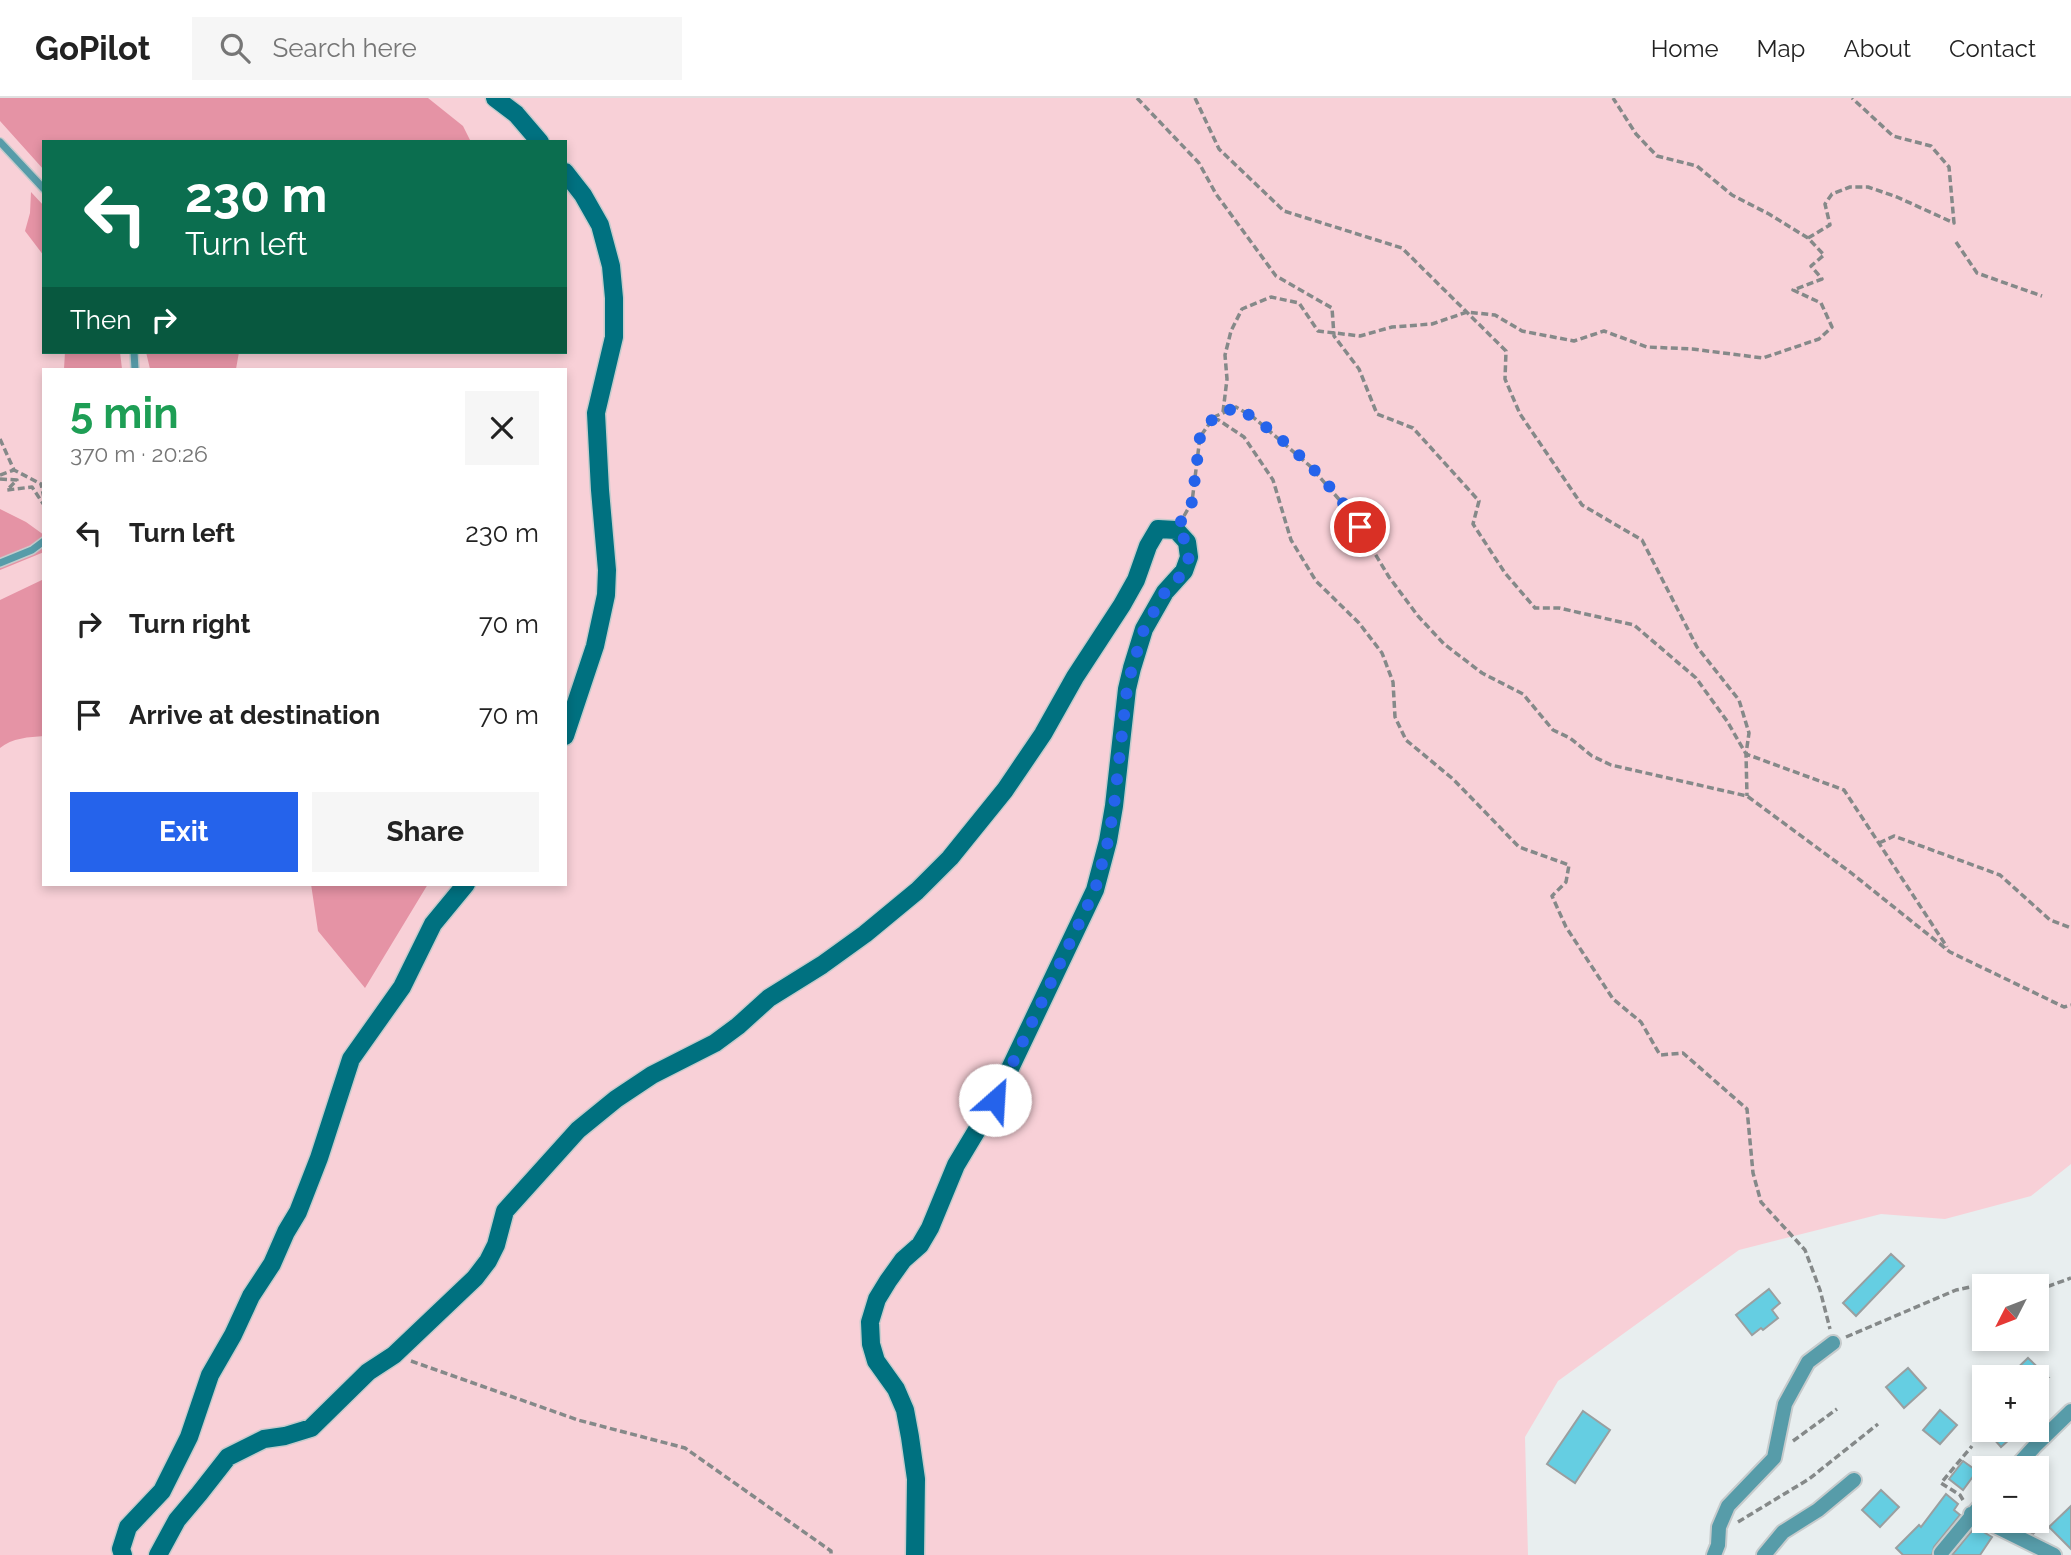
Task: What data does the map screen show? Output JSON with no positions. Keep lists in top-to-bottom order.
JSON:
{
  "north": "bottom left",
  "page": {
    "header": "GoPilot",
    "search": "Search here",
    "nav": [
      "Home",
      "Map",
      "About",
      "Contact"
    ],
    "turn": ["230 m", "Turn left"],
    "then": "Then",
    "heading": ["5 min", "370 m · 20:26"],
    "list": [
      {
        "name": "Turn left",
        "value": "230 m"
      },
      {
        "name": "Turn right",
        "value": "70 m"
      },
      {
        "name": "Arrive at destination",
        "value": "70 m"
      }
    ],
    "buttons": ["Exit", "Share"],
    "map_buttons": ["+", "−"]
  }
}
